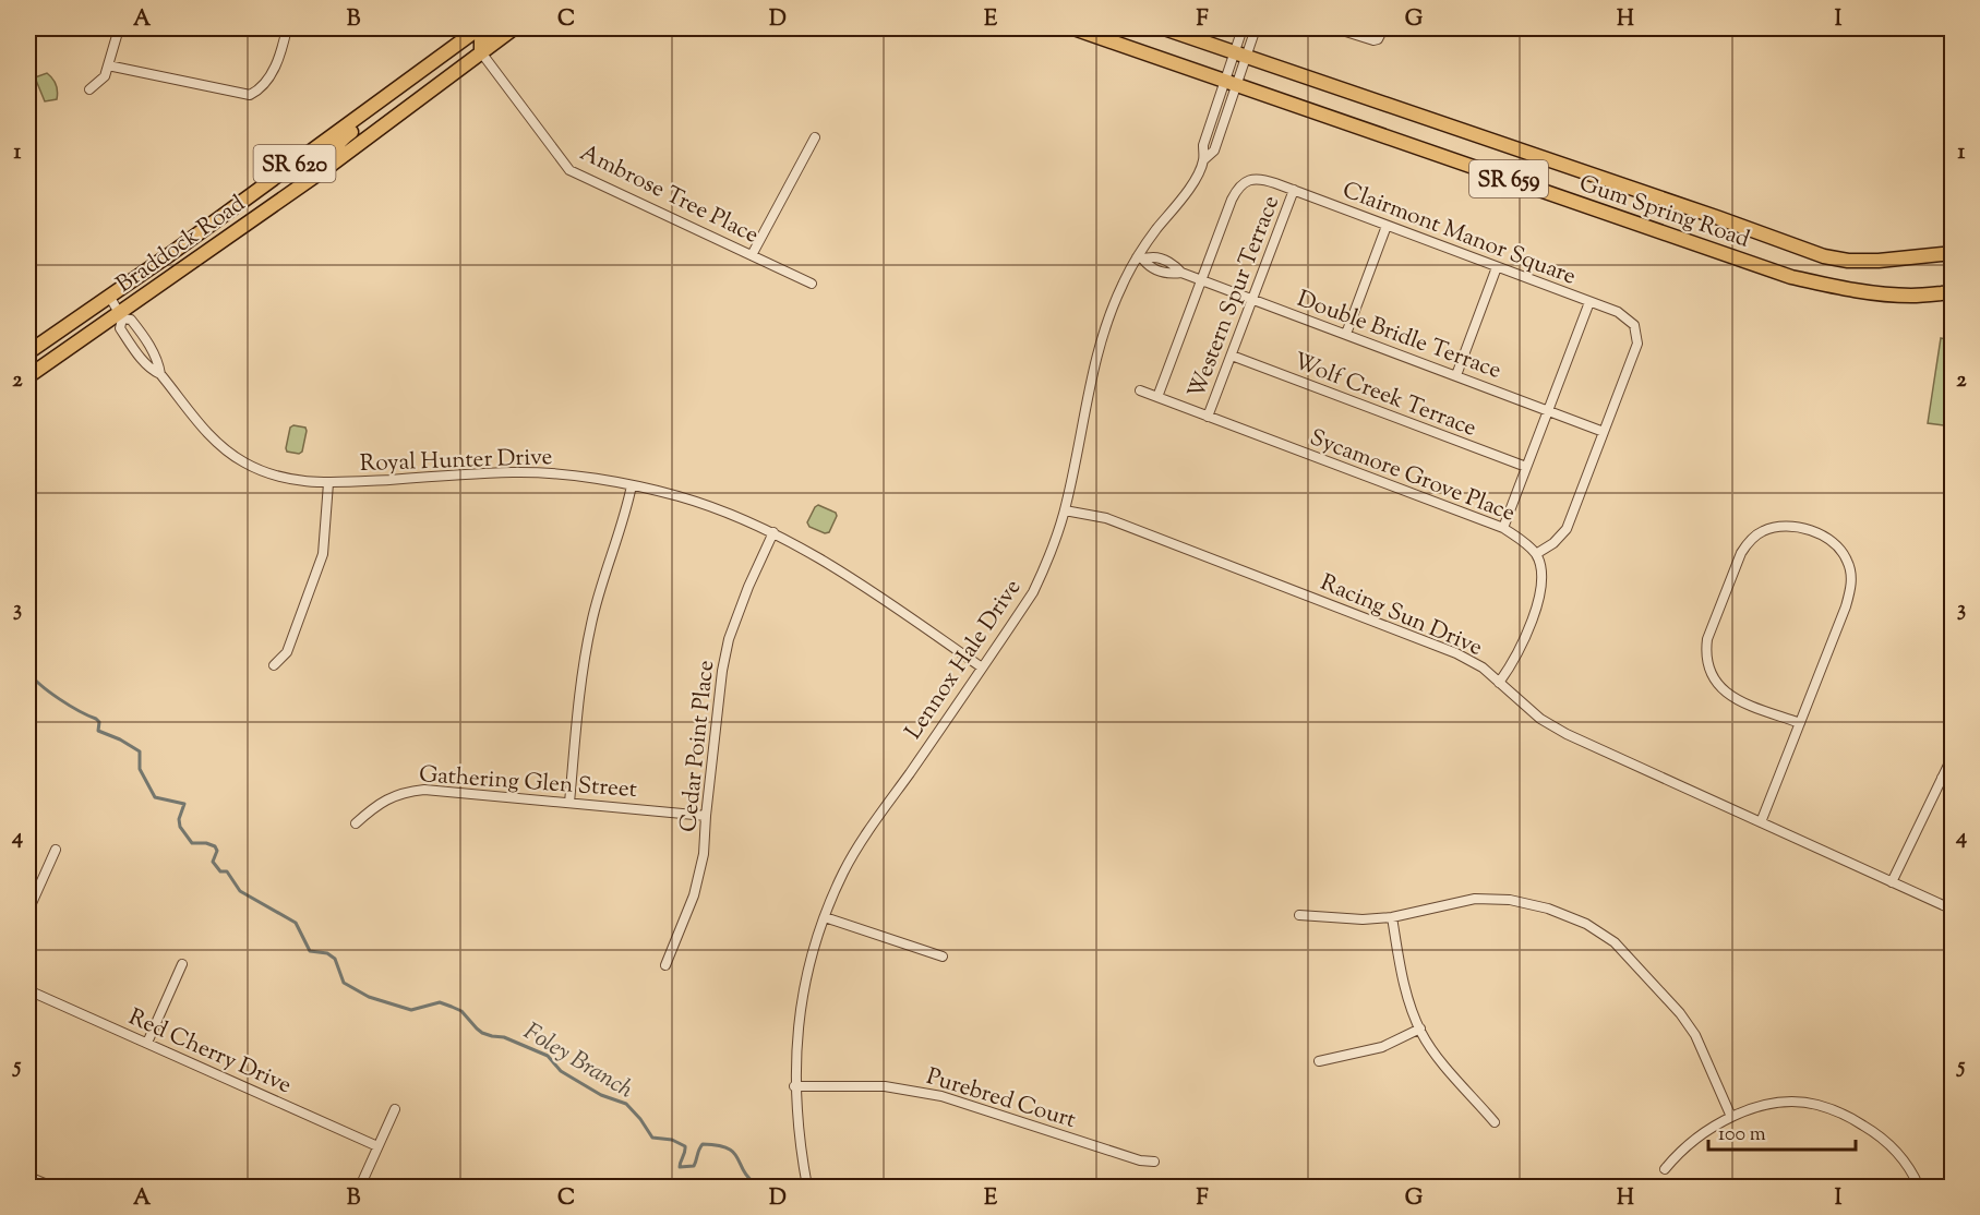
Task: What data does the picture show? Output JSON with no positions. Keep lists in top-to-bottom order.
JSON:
{
  "streets": {
    "main road": [
      "SR 620",
      "SR 659",
      "Gum Spring Road",
      "Braddock Road"
    ],
    "street": [
      "Ambrose Tree Place",
      "Clairmont Manor Square",
      "Western Spur Terrace",
      "Double Bridle Terrace",
      "Wolf Creek Terrace",
      "Royal Hunter Drive",
      "Sycamore Grove Place",
      "Racing Sun Drive",
      "Lennox Hale Drive",
      "Cedar Point Place",
      "Gathering Glen Street",
      "Red Cherry Drive",
      "Purebred Court"
    ]
  },
  "crossings": [
    ["Ambrose Tree Place", "Braddock Road"],
    ["Gum Spring Road", "Lennox Hale Drive"],
    ["Clairmont Manor Square", "Western Spur Terrace"],
    ["Clairmont Manor Square", "Double Bridle Terrace"],
    ["Clairmont Manor Square", "Sycamore Grove Place"],
    ["Braddock Road", "Royal Hunter Drive"],
    ["Western Spur Terrace", "Double Bridle Terrace"],
    ["Western Spur Terrace", "Wolf Creek Terrace"],
    ["Western Spur Terrace", "Sycamore Grove Place"],
    ["Double Bridle Terrace", "Lennox Hale Drive"],
    ["Royal Hunter Drive", "Lennox Hale Drive"],
    ["Royal Hunter Drive", "Cedar Point Place"],
    ["Racing Sun Drive", "Lennox Hale Drive"],
    ["Lennox Hale Drive", "Purebred Court"],
    ["Cedar Point Place", "Gathering Glen Street"]
  ],
  "water": ["Foley Branch"],
  "scale_bar": "100 m",
  "grid": {
    "columns": [
      "A",
      "B",
      "C",
      "D",
      "E",
      "F",
      "G",
      "H",
      "I"
    ],
    "rows": [
      "1",
      "2",
      "3",
      "4",
      "5"
    ]
  }
}
